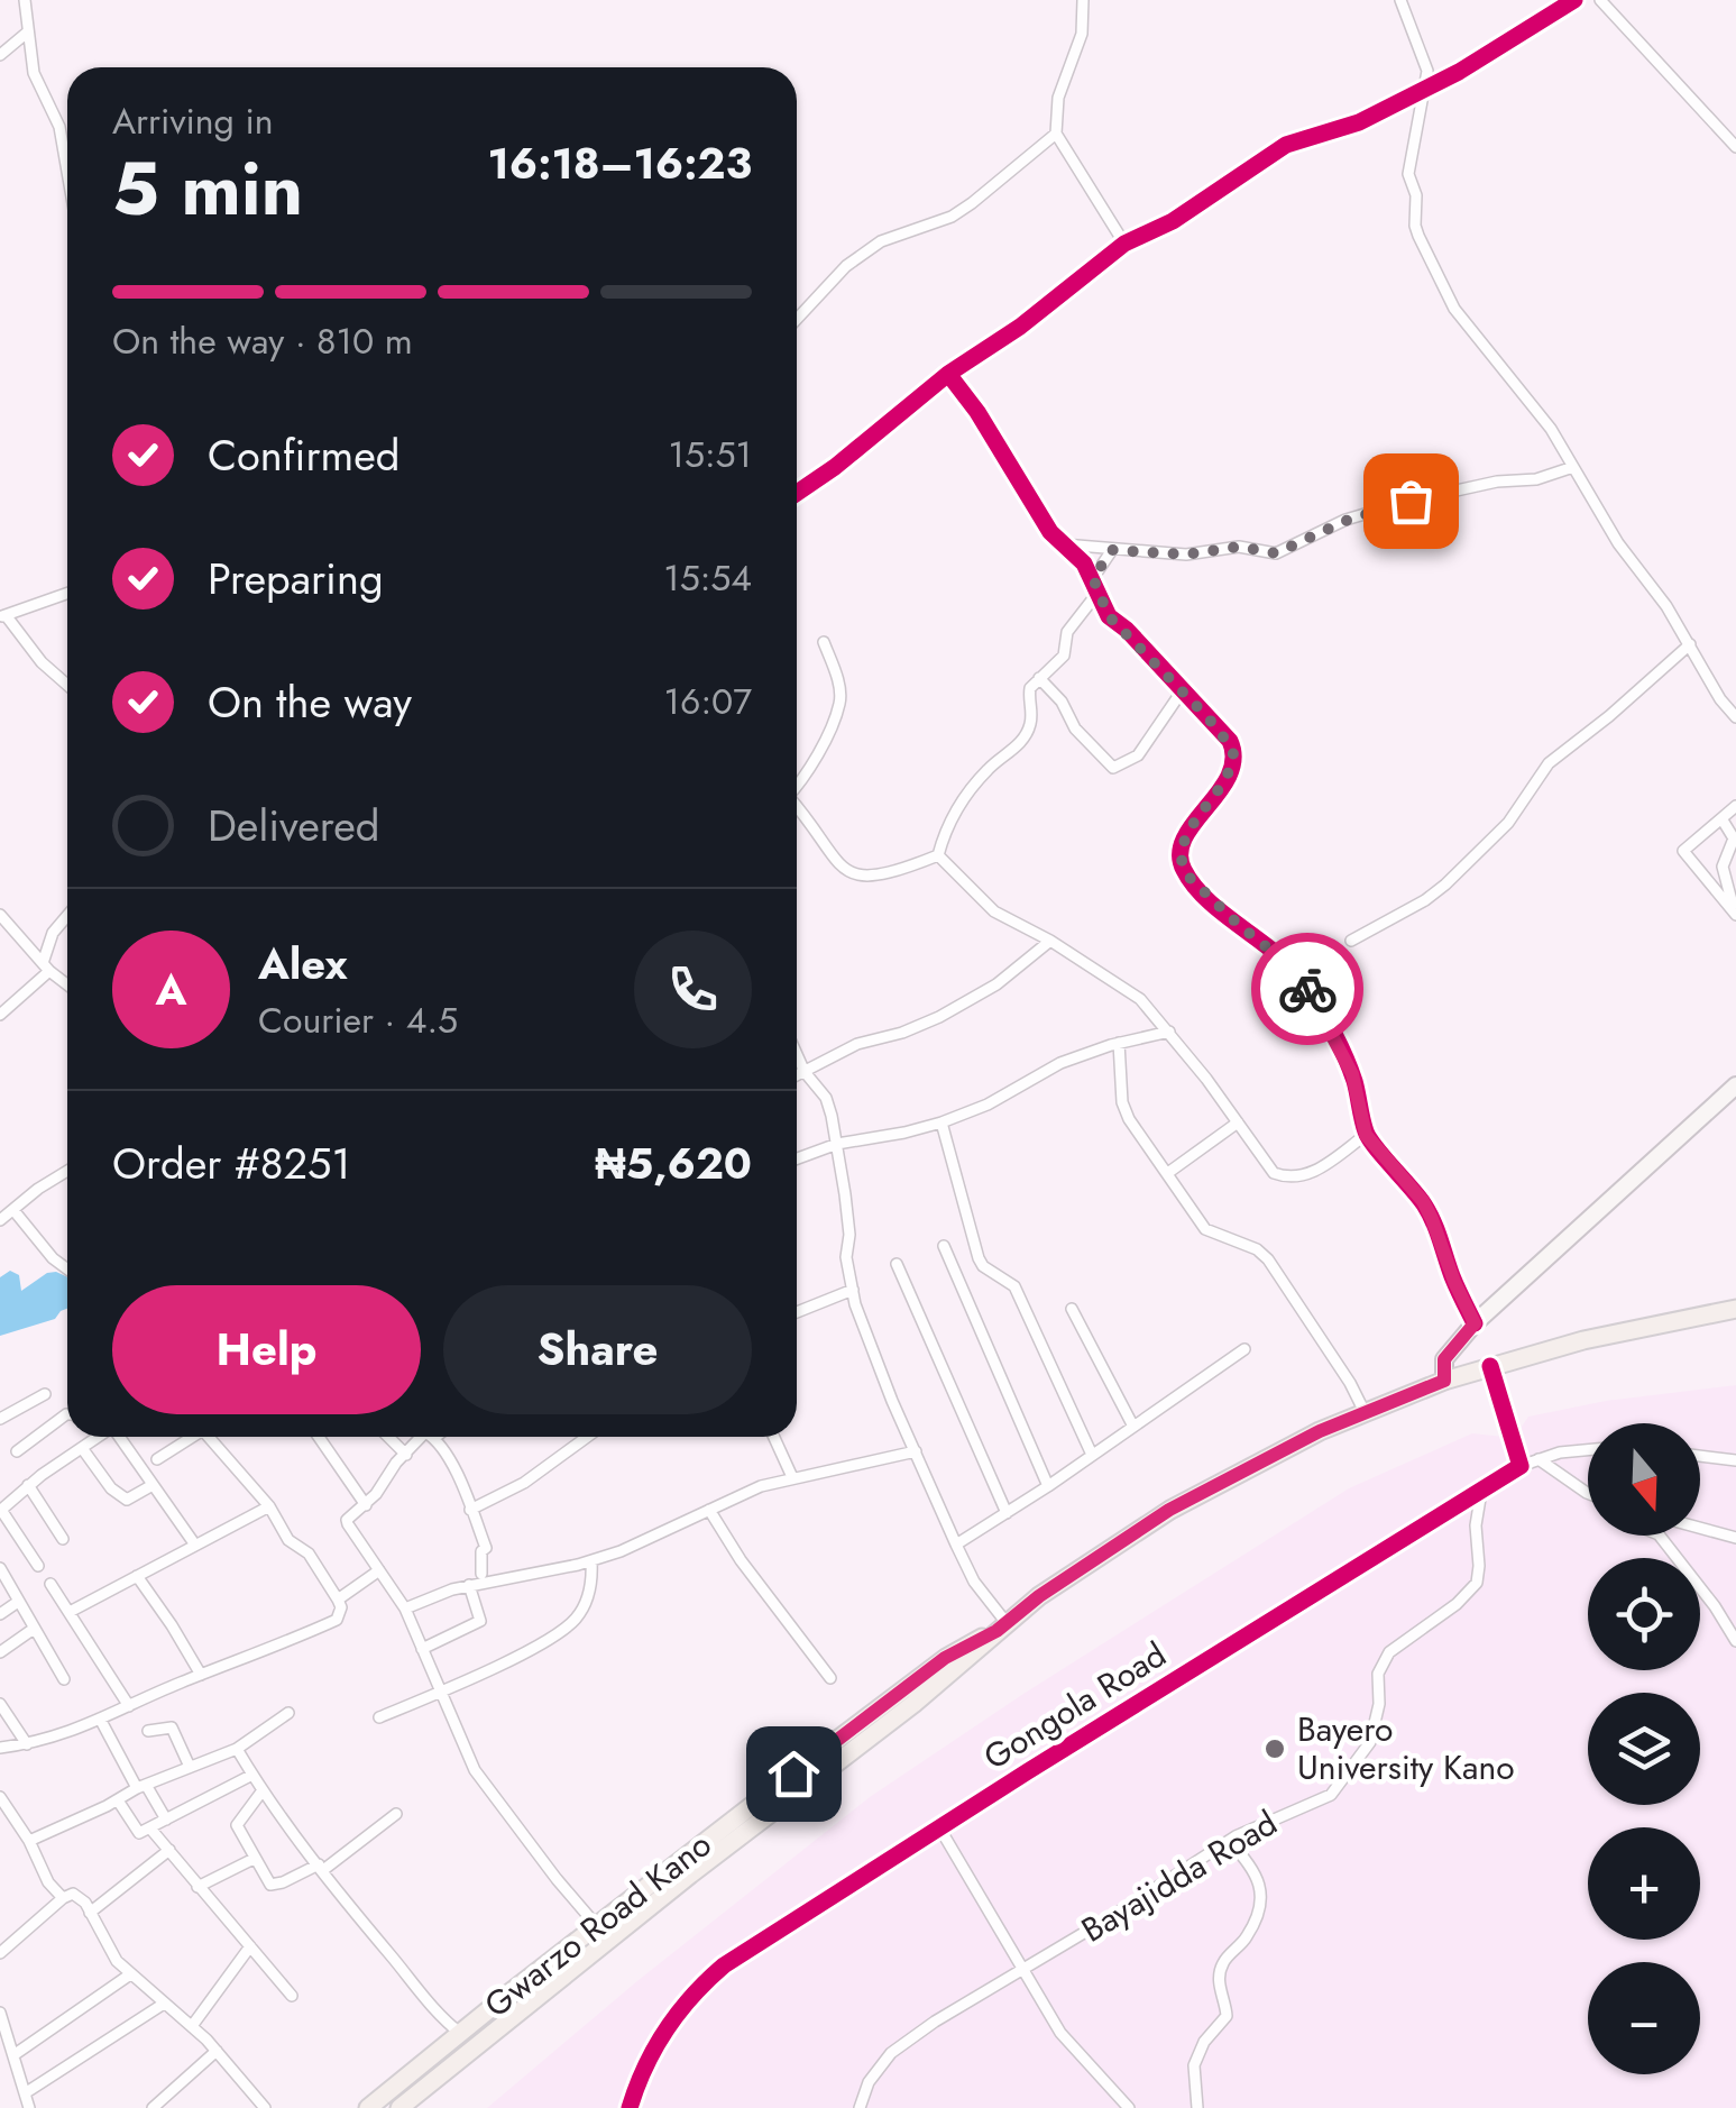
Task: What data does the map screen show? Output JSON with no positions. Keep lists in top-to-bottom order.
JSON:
{
  "streets": {
    "main road": ["Gwarzo Road Kano"],
    "street": ["Gongola Road", "Bayajidda Road"]
  },
  "crossings": [
    ["Gongola Road", "Bayajidda Road"]
  ],
  "places": ["Bayero University Kano"],
  "north": "bottom",
  "page": {
    "heading": ["5 min", "Arriving in", "16:18–16:23"],
    "panel": [
      "Alex",
      "Courier · 4.5",
      "Order #8251",
      "₦5,620"
    ],
    "bar": "On the way · 810 m",
    "list": [
      ["Confirmed", "15:51"],
      ["Preparing", "15:54"],
      ["On the way", "16:07"],
      "Delivered"
    ],
    "round": "A",
    "buttons": ["Help", "Share"],
    "map_buttons": ["+", "−"]
  }
}
